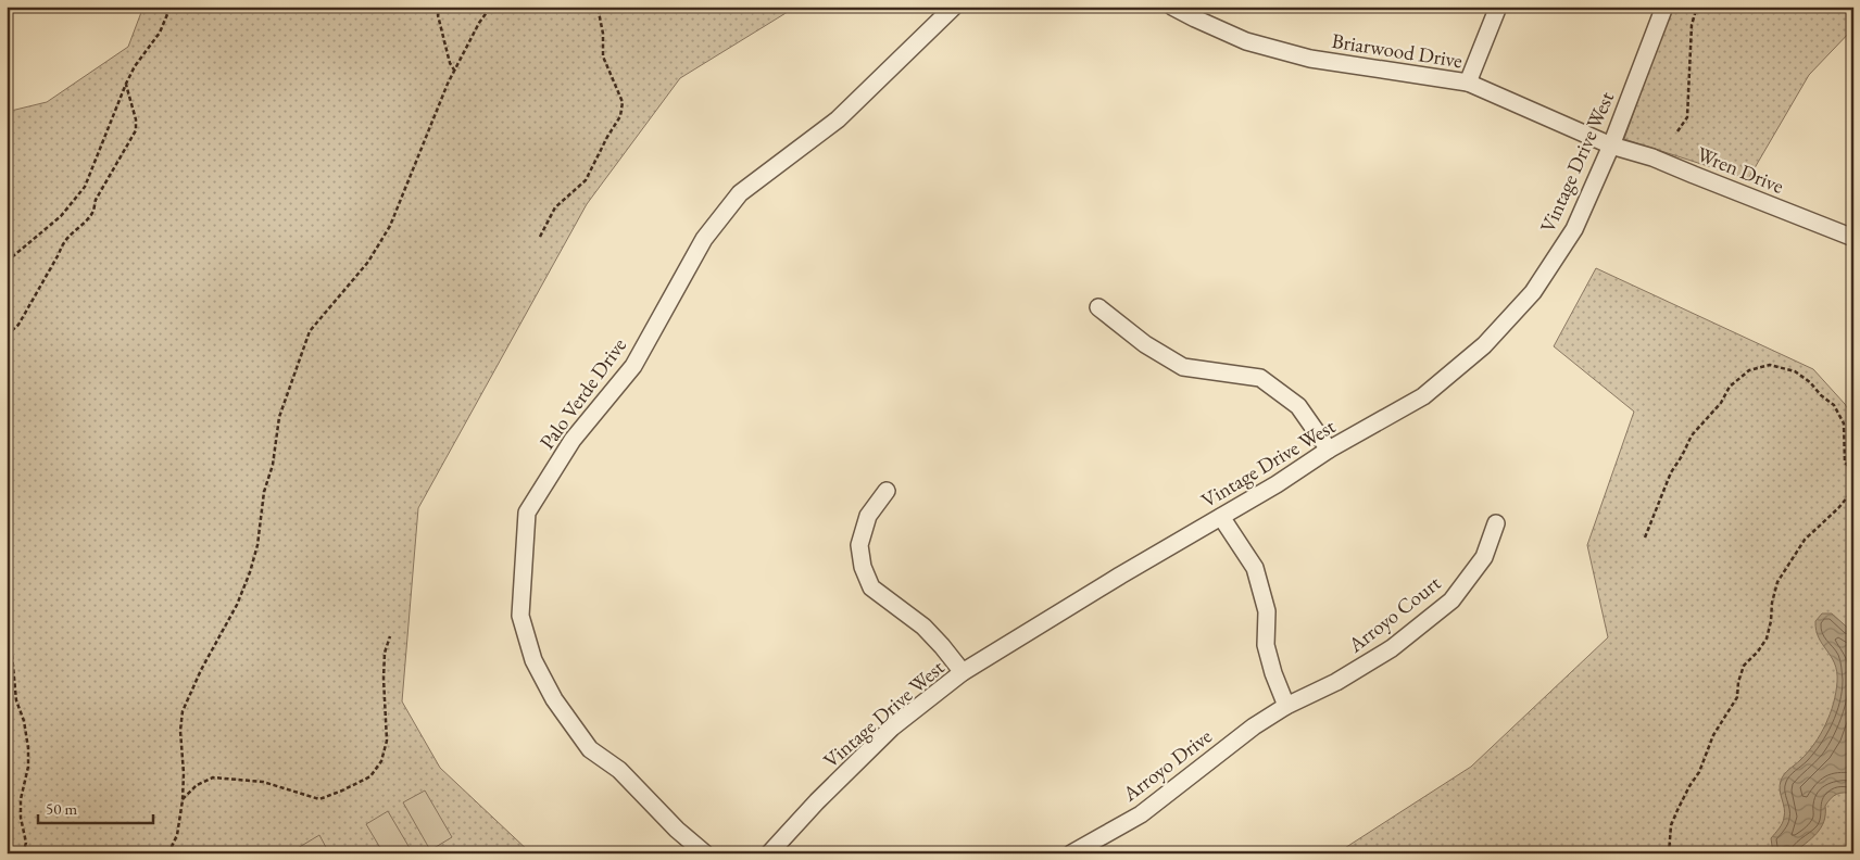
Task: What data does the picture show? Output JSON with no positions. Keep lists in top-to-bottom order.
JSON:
{
  "streets": {
    "street": [
      "Briarwood Drive",
      "Vintage Drive West",
      "Wren Drive",
      "Palo Verde Drive",
      "Arroyo Court",
      "Arroyo Drive"
    ]
  },
  "crossings": [
    ["Briarwood Drive", "Vintage Drive West"],
    ["Briarwood Drive", "Wren Drive"],
    ["Vintage Drive West", "Wren Drive"],
    ["Arroyo Court", "Arroyo Drive"]
  ],
  "scale_bar": "50 m"
}
